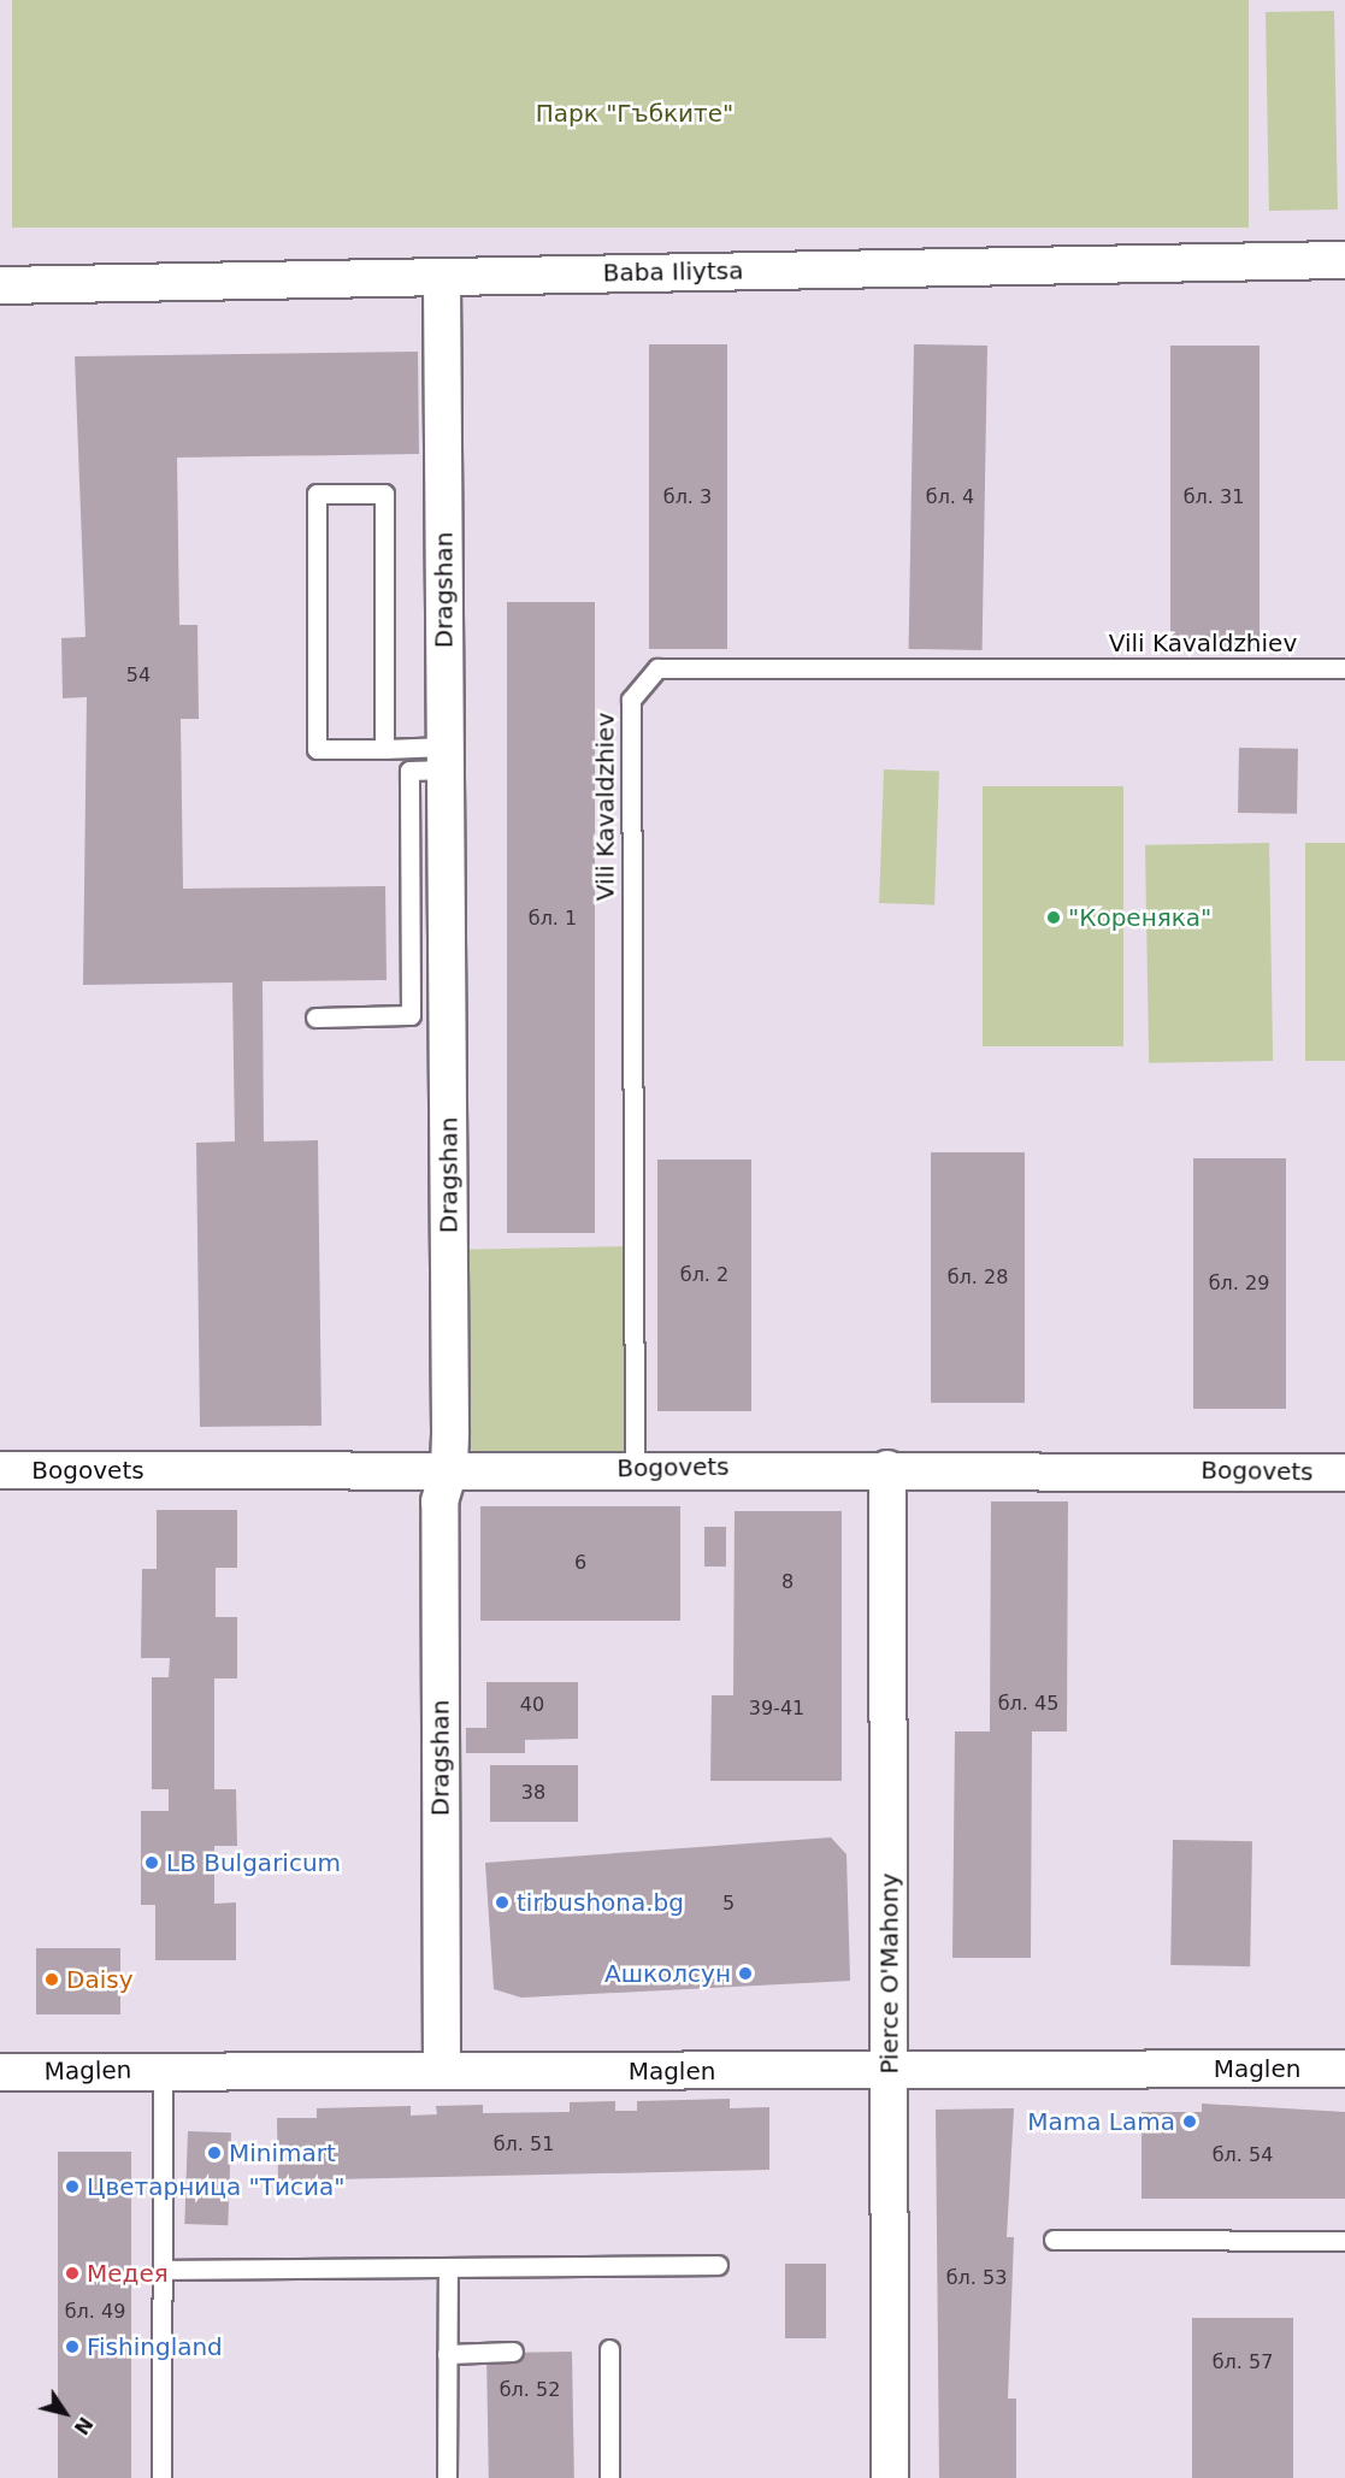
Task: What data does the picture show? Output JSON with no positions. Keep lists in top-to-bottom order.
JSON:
{
  "streets": {
    "street": [
      "Baba Iliytsa",
      "Dragshan",
      "Bogovets",
      "Pierce O'Mahony",
      "Maglen"
    ],
    "lane": ["Vili Kavaldzhiev"]
  },
  "crossings": [
    ["Baba Iliytsa", "Dragshan"],
    ["Dragshan", "Bogovets"],
    ["Dragshan", "Maglen"],
    ["Vili Kavaldzhiev", "Bogovets"],
    ["Bogovets", "Pierce O'Mahony"],
    ["Pierce O'Mahony", "Maglen"]
  ],
  "parks": ["Парк \"Гъбките\""],
  "places": [
    "\"Кореняка\"",
    "LB Bulgaricum",
    "tirbushona.bg",
    "Ашколсун",
    "Daisy",
    "Mama Lama",
    "Minimart",
    "Цветарница \"Тисиа\"",
    "Медея",
    "Fishingland"
  ],
  "house_numbers": [
    "бл. 3",
    "бл. 4",
    "бл. 31",
    "54",
    "бл. 1",
    "бл. 2",
    "бл. 28",
    "бл. 29",
    "6",
    "8",
    "бл. 45",
    "40",
    "39-41",
    "38",
    "5",
    "бл. 51",
    "бл. 54",
    "бл. 53",
    "бл. 49",
    "бл. 57",
    "бл. 52"
  ],
  "north": "bottom right"
}
